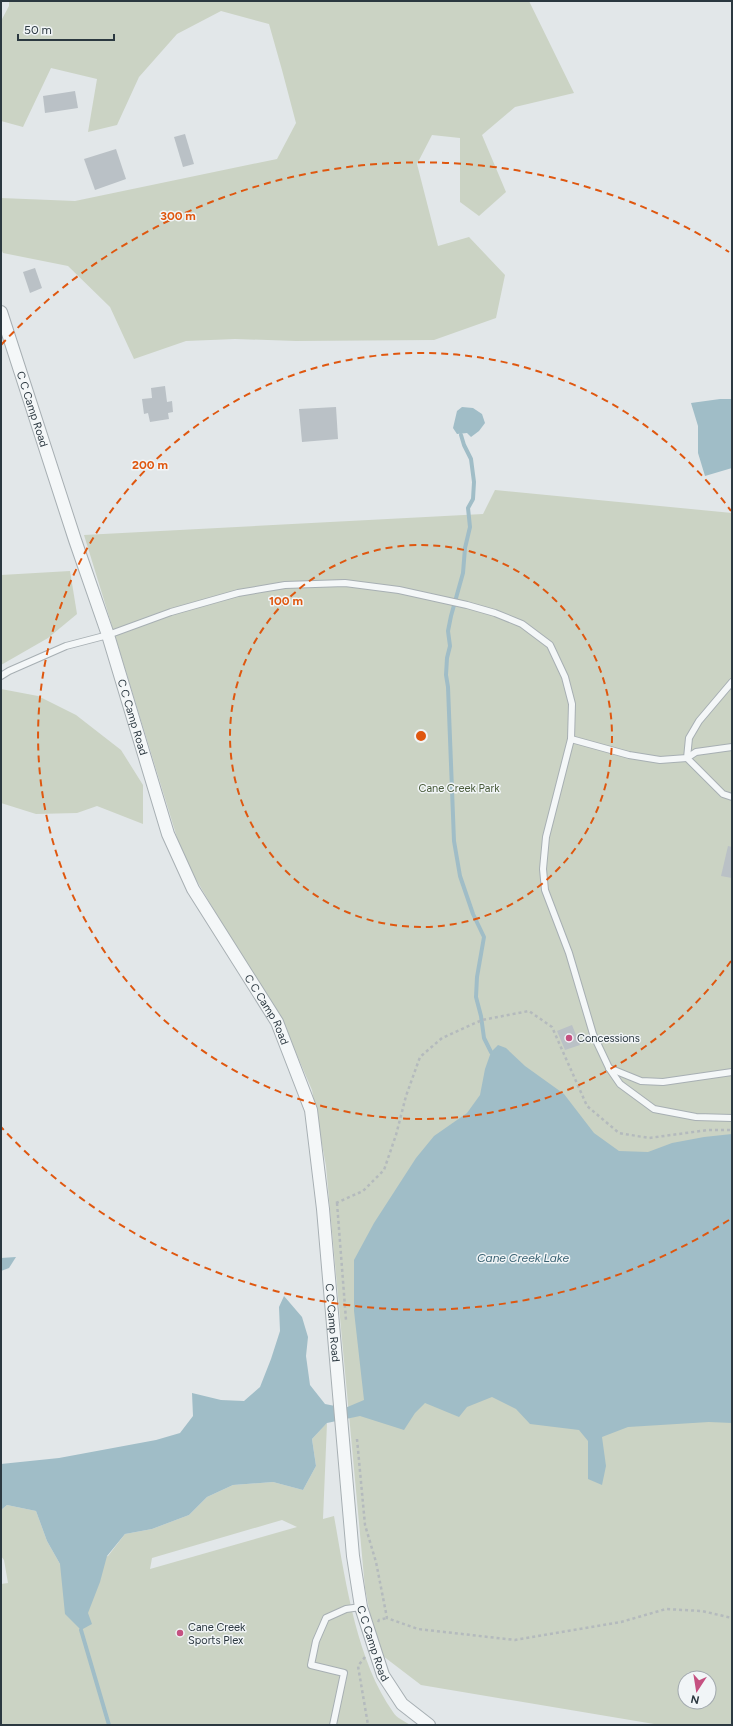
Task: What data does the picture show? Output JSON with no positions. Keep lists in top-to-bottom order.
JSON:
{
  "streets": {
    "street": ["C C Camp Road"]
  },
  "water": ["Cane Creek Lake"],
  "parks": ["Cane Creek Park"],
  "places": ["Concessions", "Cane Creek Sports Plex"],
  "scale_bar": "50 m",
  "north": "bottom",
  "rings": ["300 m", "200 m", "100 m"]
}
